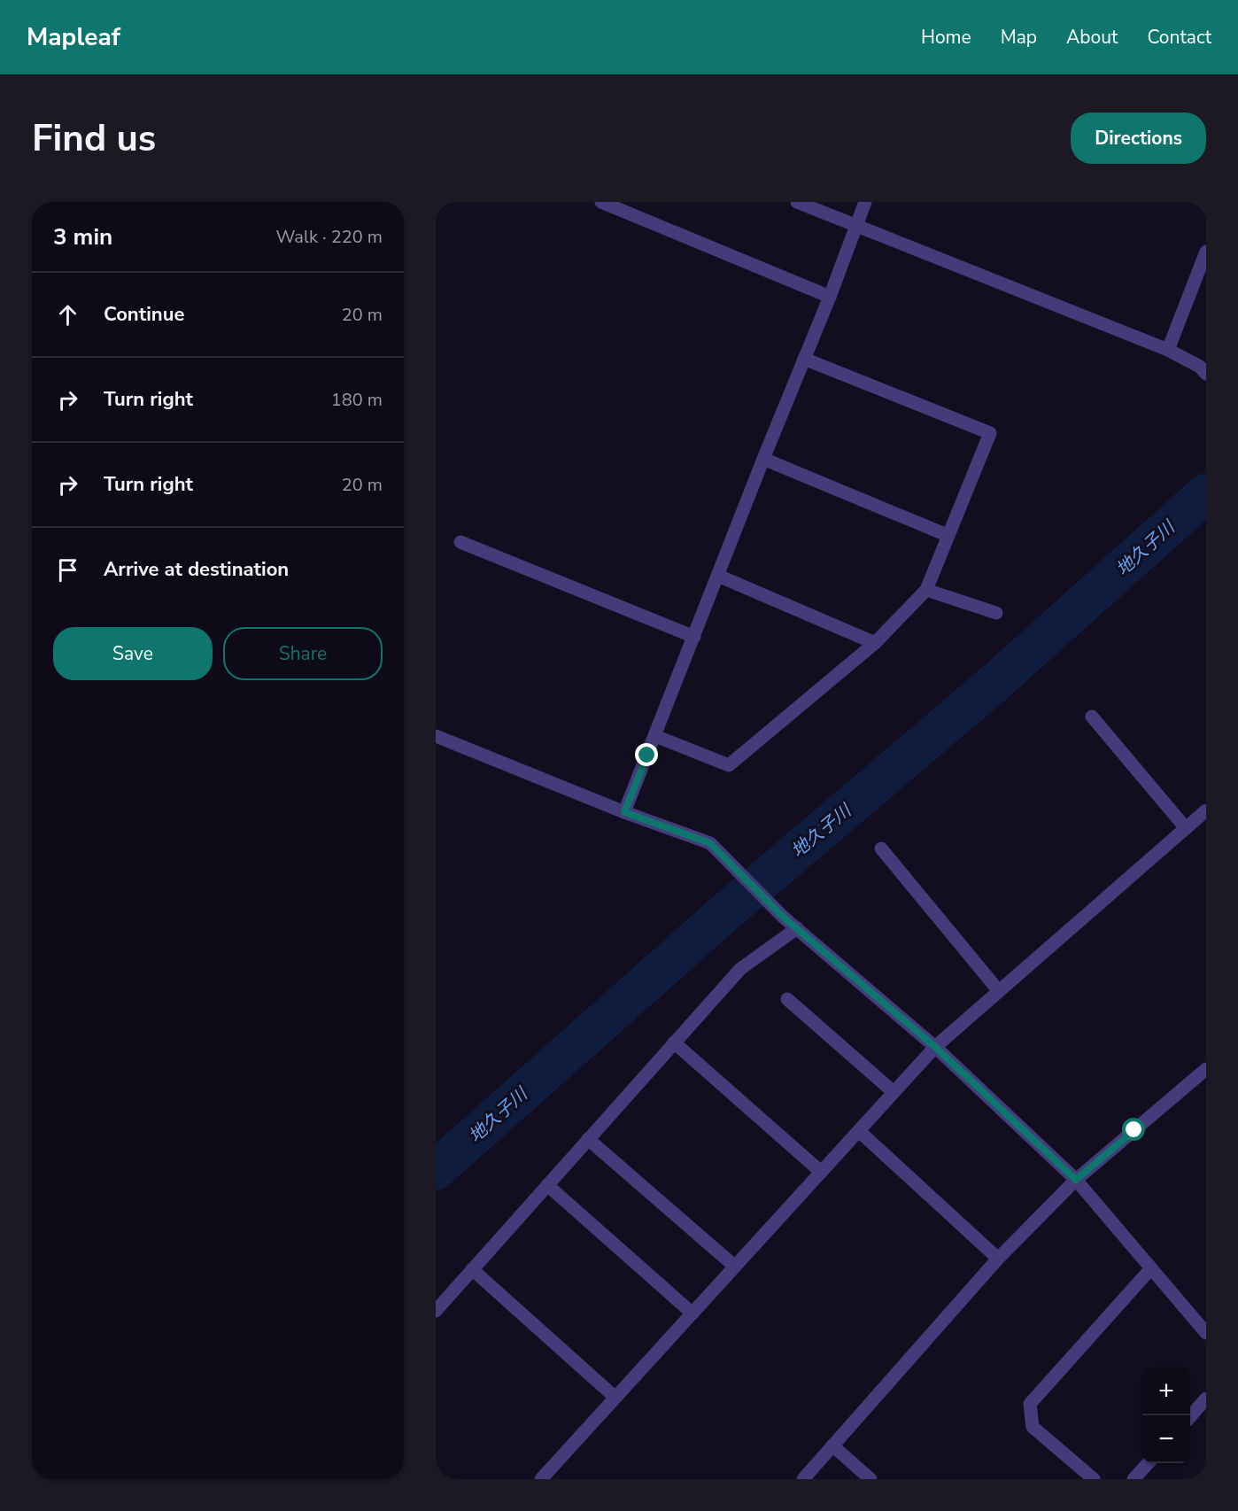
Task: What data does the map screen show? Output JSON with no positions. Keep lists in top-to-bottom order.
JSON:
{
  "water": ["地久子川"],
  "page": {
    "header": "Mapleaf",
    "nav": [
      "Home",
      "Map",
      "About",
      "Contact"
    ],
    "buttons": [
      "Directions",
      ["Save", "Share"]
    ],
    "title": "Find us",
    "heading": ["3 min", "Walk · 220 m"],
    "list": [
      ["Continue", "20 m"],
      ["Turn right", "180 m"],
      ["Turn right", "20 m"],
      "Arrive at destination"
    ],
    "map_buttons": ["+", "−"]
  }
}
